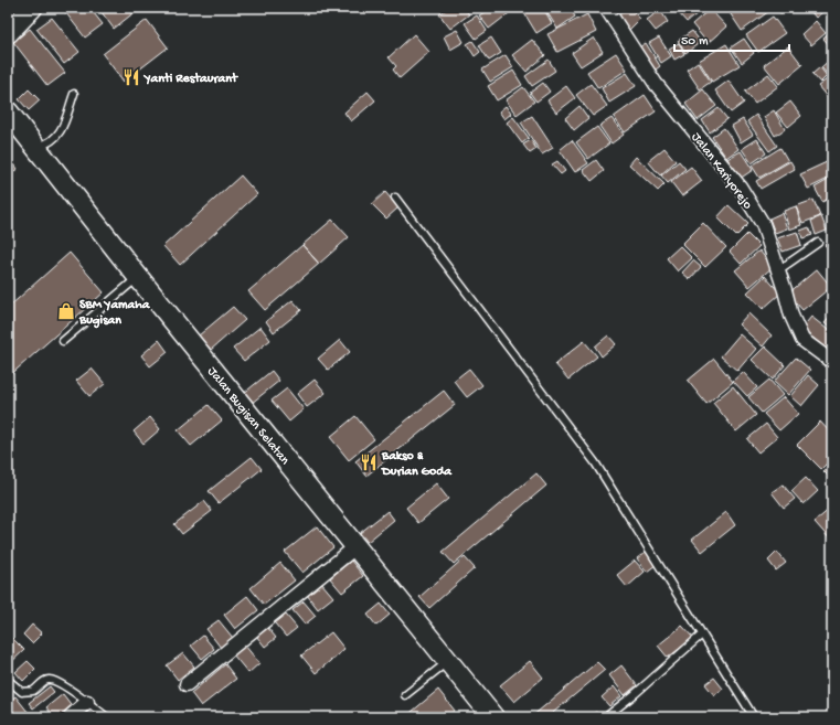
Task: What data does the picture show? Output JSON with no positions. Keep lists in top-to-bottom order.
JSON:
{
  "streets": {
    "street": ["Jalan Kariyorejo", "Jalan Bugisan Selatan"]
  },
  "places": {
    "restaurant": ["Yanti Restaurant", "Bakso & Durian Goda"],
    "shop": ["SBM Yamaha Bugisan"]
  },
  "scale_bar": "50 m"
}
